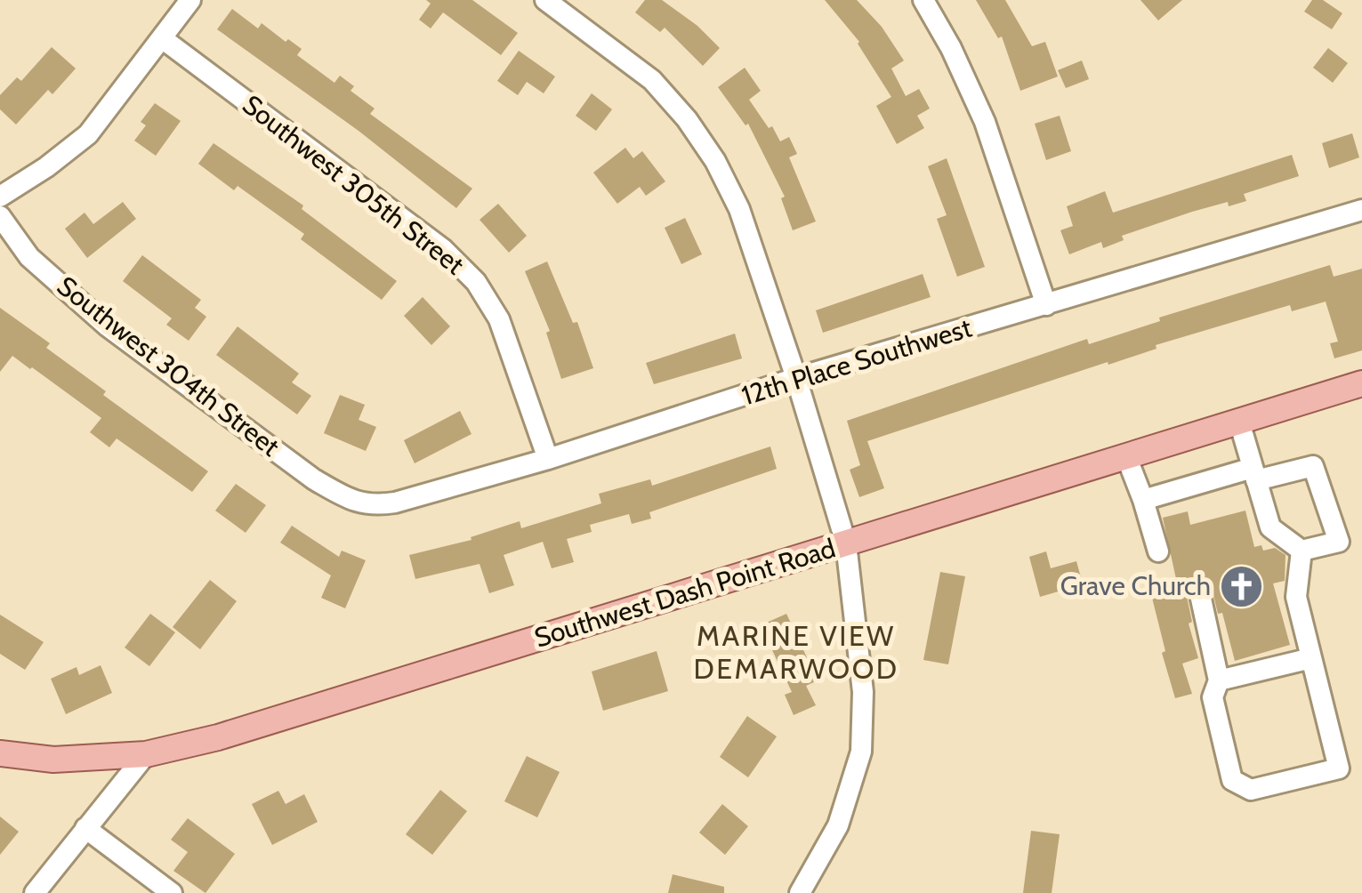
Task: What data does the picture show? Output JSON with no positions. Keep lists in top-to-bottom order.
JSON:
{
  "streets": {
    "main road": ["Southwest Dash Point Road"],
    "street": ["Southwest 305th Street", "12th Place Southwest", "Southwest 304th Street"]
  },
  "crossings": [
    ["Southwest 305th Street", "12th Place Southwest"],
    ["12th Place Southwest", "Southwest 304th Street"]
  ],
  "districts": ["MARINE VIEW DEMARWOOD"],
  "places": {
    "church": ["Grave Church"]
  }
}
